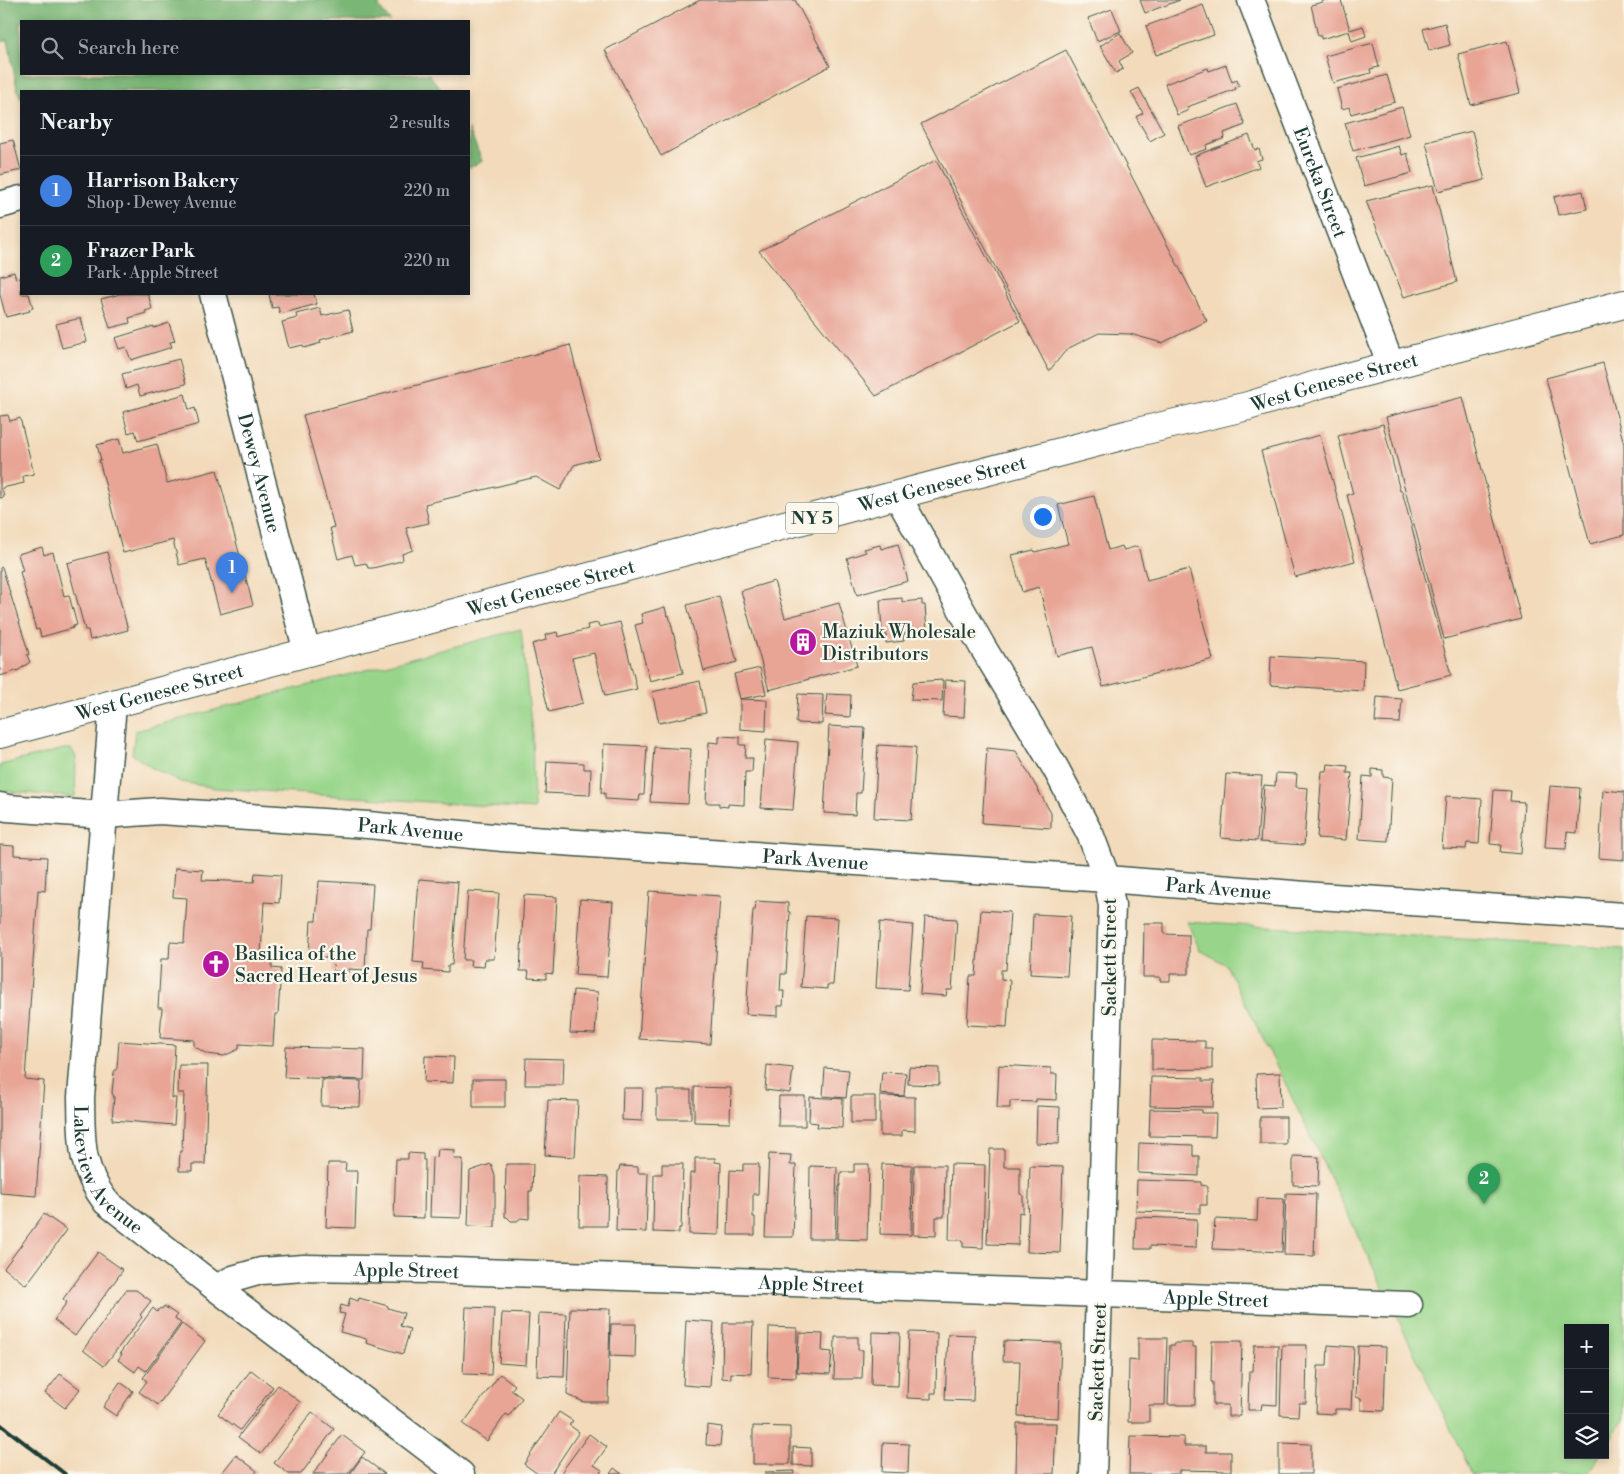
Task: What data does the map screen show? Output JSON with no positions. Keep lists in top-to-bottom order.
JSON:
{
  "streets": {
    "main road": ["West Genesee Street", "NY 5"],
    "street": [
      "Eureka Street",
      "Dewey Avenue",
      "Park Avenue",
      "Sackett Street",
      "Lakeview Avenue",
      "Apple Street"
    ]
  },
  "crossings": [
    ["Eureka Street", "West Genesee Street"],
    ["West Genesee Street", "Dewey Avenue"],
    ["West Genesee Street", "Sackett Street"],
    ["West Genesee Street", "Lakeview Avenue"],
    ["Park Avenue", "Sackett Street"],
    ["Park Avenue", "Lakeview Avenue"],
    ["Sackett Street", "Apple Street"],
    ["Lakeview Avenue", "Apple Street"]
  ],
  "places": {
    "building": ["Maziuk Wholesale Distributors"],
    "church": ["Basilica of the Sacred Heart of Jesus"]
  },
  "page": {
    "search": "Search here",
    "heading": ["Nearby", "2 results"],
    "list": [
      {
        "mark": "1",
        "name": "Harrison Bakery",
        "note": "Shop · Dewey Avenue",
        "value": "220 m"
      },
      {
        "mark": "2",
        "name": "Frazer Park",
        "note": "Park · Apple Street",
        "value": "220 m"
      }
    ],
    "pins": ["1", "2"],
    "map_buttons": ["+", "−"]
  }
}
